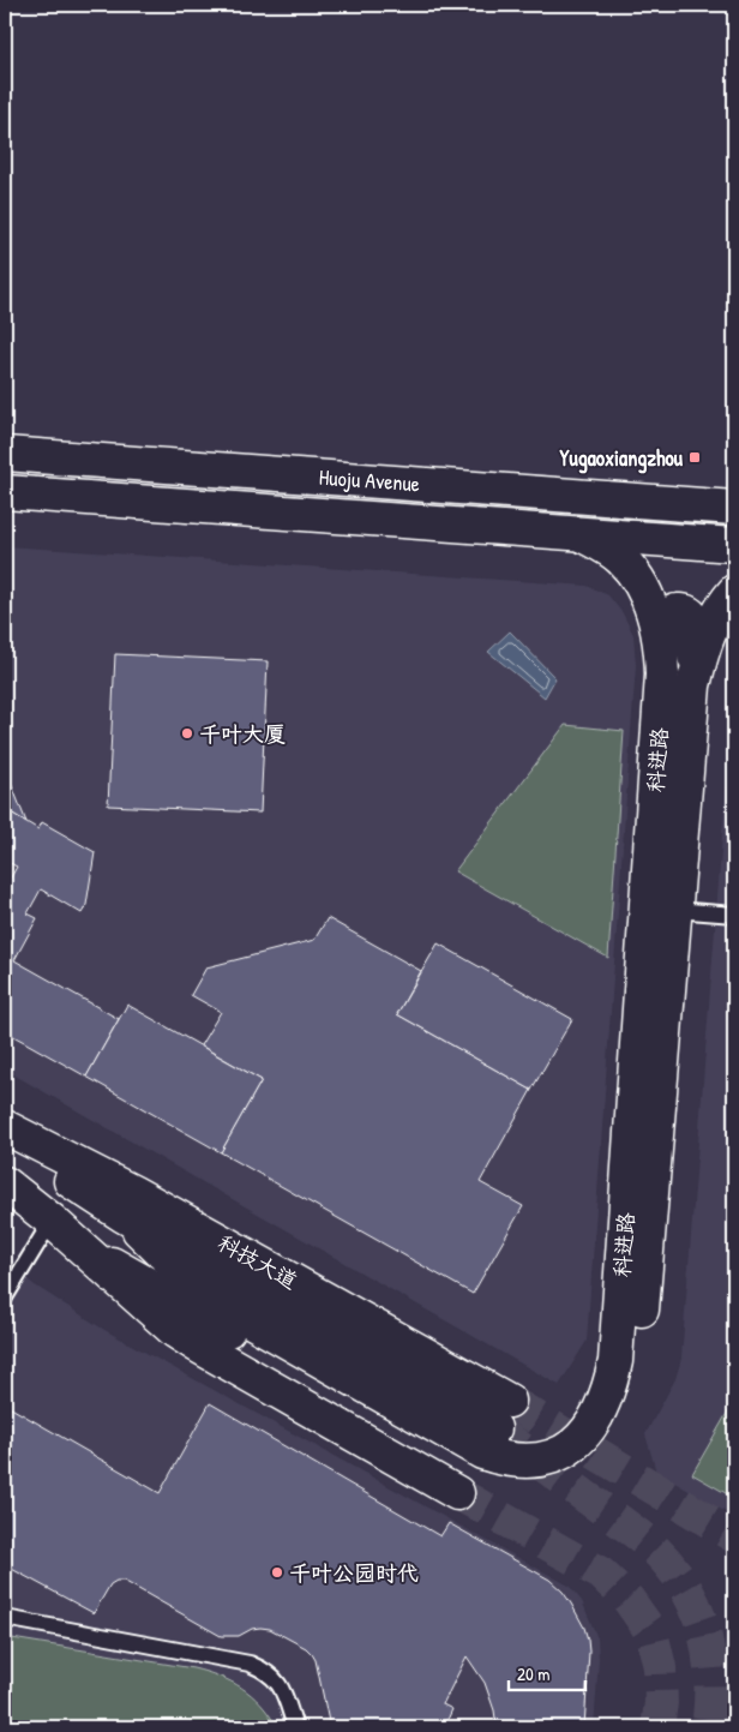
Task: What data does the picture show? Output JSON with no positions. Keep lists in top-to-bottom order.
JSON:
{
  "streets": {
    "main road": ["Huoju Avenue", "科进路", "科技大道"]
  },
  "crossings": [
    ["Huoju Avenue", "科进路"],
    ["科进路", "科技大道"]
  ],
  "places": {
    "transit": ["Yugaoxiangzhou"],
    "other": ["千叶大厦", "千叶公园时代"]
  },
  "scale_bar": "20 m"
}
